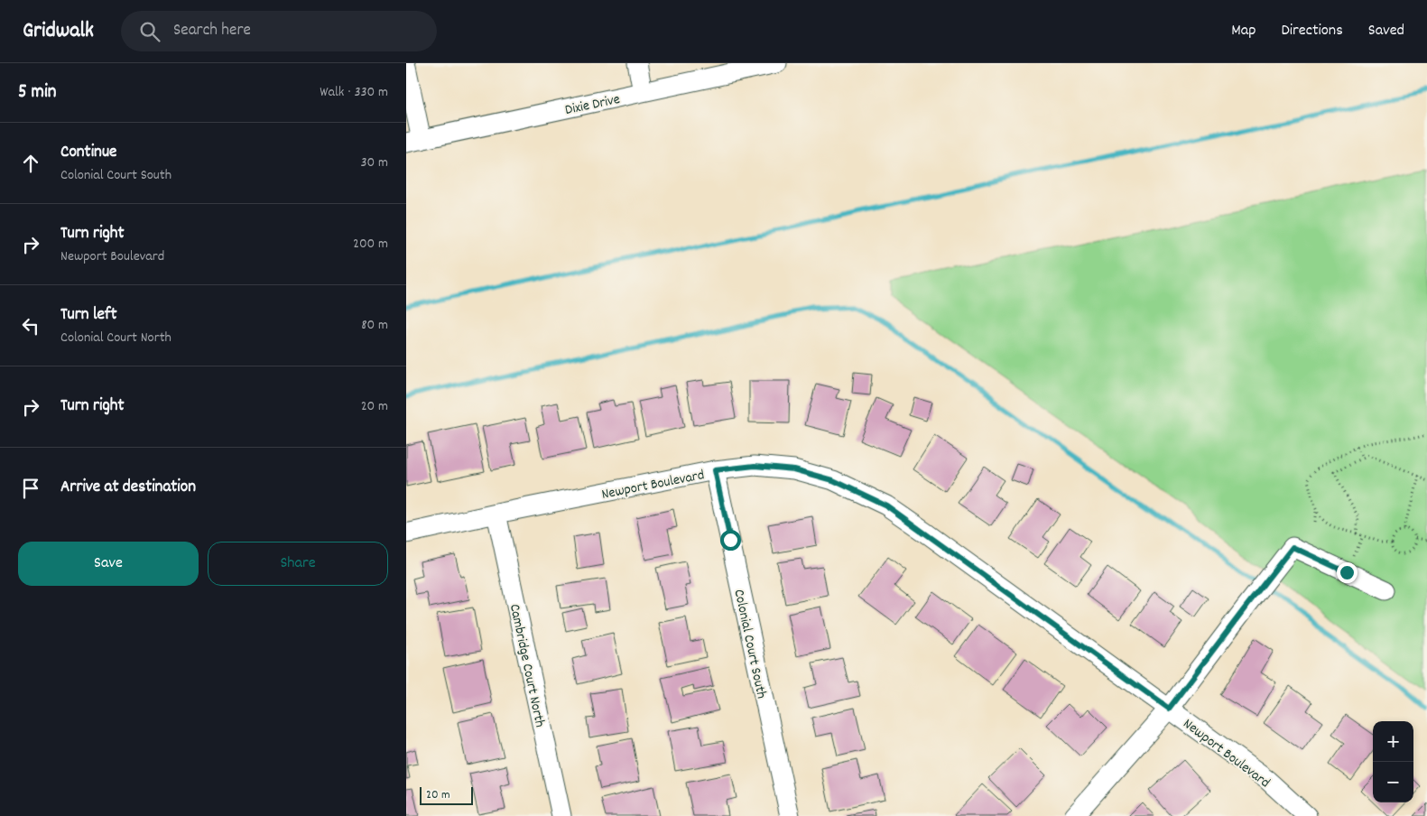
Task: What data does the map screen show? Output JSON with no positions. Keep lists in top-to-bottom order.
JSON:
{
  "streets": {
    "street": [
      "Dixie Drive",
      "Newport Boulevard",
      "Colonial Court South",
      "Cambridge Court North"
    ]
  },
  "crossings": [
    ["Newport Boulevard", "Colonial Court South"],
    ["Newport Boulevard", "Cambridge Court North"]
  ],
  "scale_bar": "20 m",
  "page": {
    "header": "Gridwalk",
    "search": "Search here",
    "nav": ["Map", "Directions", "Saved"],
    "heading": ["5 min", "Walk · 330 m"],
    "list": [
      ["Continue", "Colonial Court South", "30 m"],
      ["Turn right", "Newport Boulevard", "200 m"],
      ["Turn left", "Colonial Court North", "80 m"],
      ["Turn right", "20 m"],
      "Arrive at destination"
    ],
    "buttons": ["Save", "Share"],
    "map_buttons": ["+", "−"],
    "scale": "20 m"
  }
}
